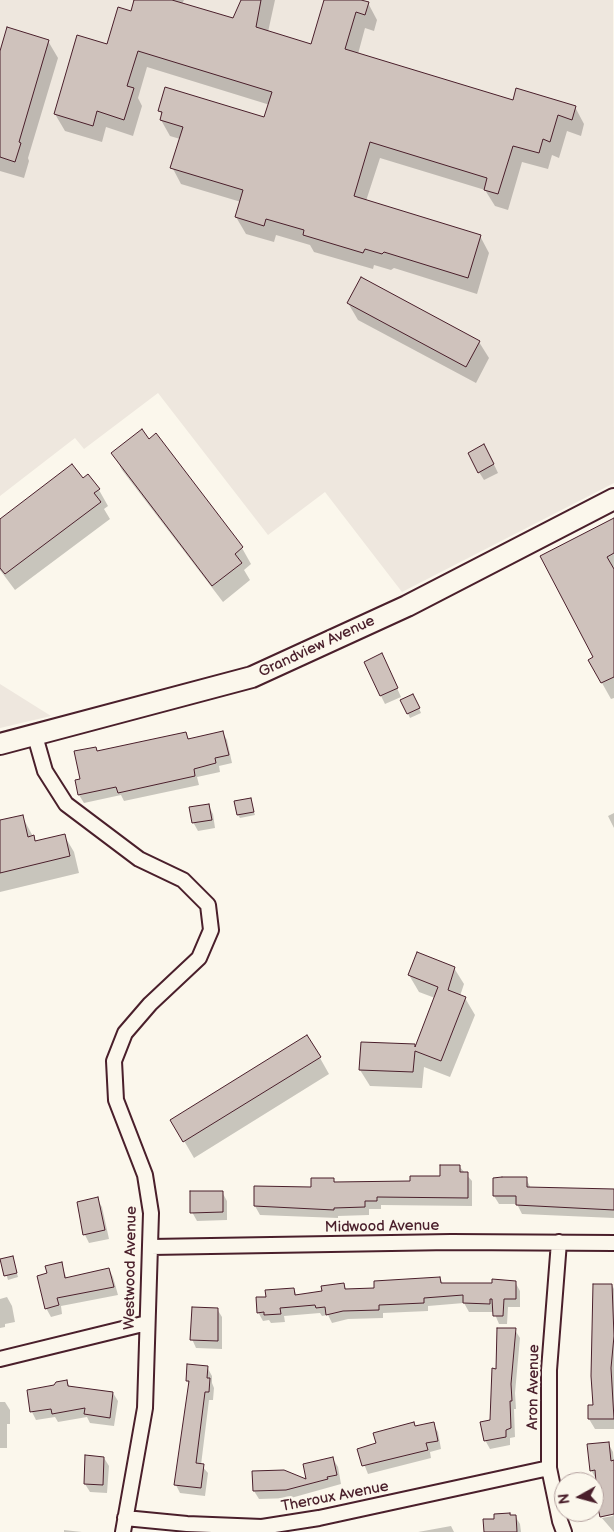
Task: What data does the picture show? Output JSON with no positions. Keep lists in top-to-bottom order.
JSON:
{
  "streets": {
    "main road": ["Grandview Avenue"],
    "street": [
      "Midwood Avenue",
      "Westwood Avenue",
      "Aron Avenue",
      "Theroux Avenue"
    ]
  },
  "crossings": [
    ["Grandview Avenue", "Westwood Avenue"],
    ["Midwood Avenue", "Westwood Avenue"],
    ["Midwood Avenue", "Aron Avenue"],
    ["Westwood Avenue", "Theroux Avenue"],
    ["Aron Avenue", "Theroux Avenue"]
  ],
  "north": "left"
}
